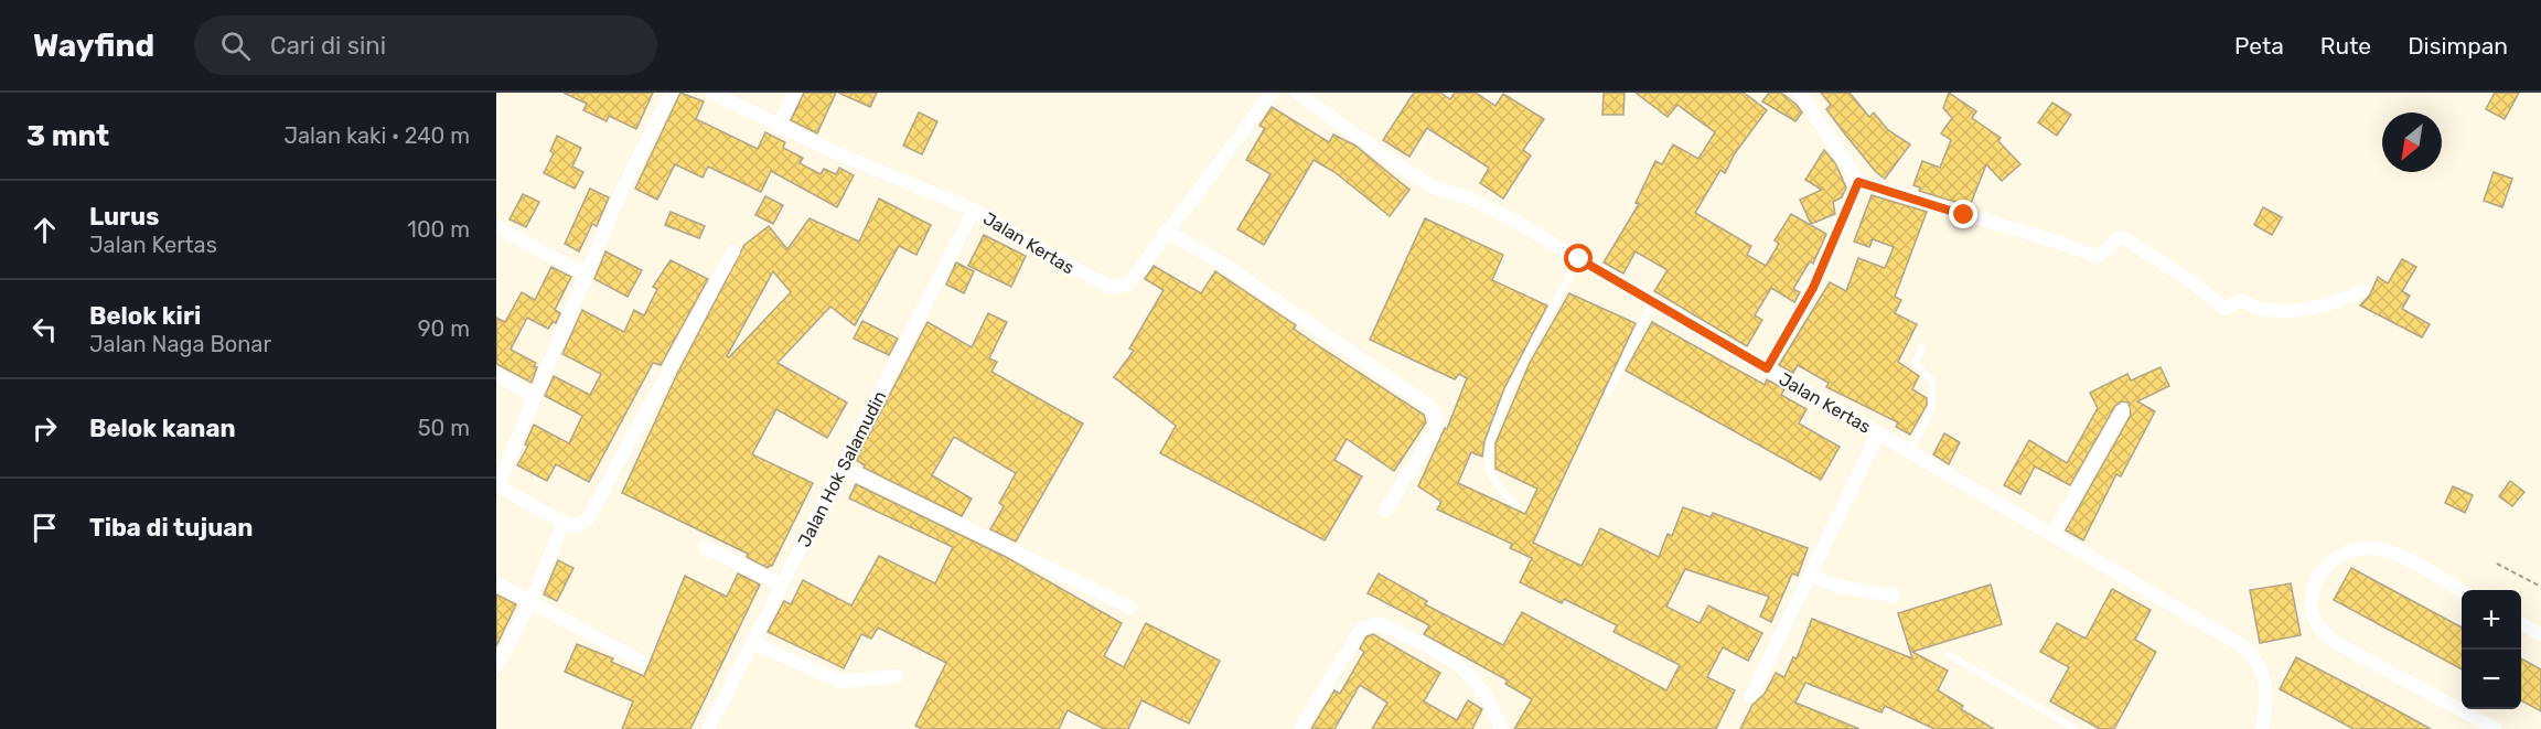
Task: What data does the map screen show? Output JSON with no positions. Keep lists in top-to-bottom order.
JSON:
{
  "streets": {
    "street": ["Jalan Kertas", "Jalan Hok Salamudin"]
  },
  "crossings": [
    ["Jalan Kertas", "Jalan Hok Salamudin"]
  ],
  "north": "bottom left",
  "page": {
    "header": "Wayfind",
    "search": "Cari di sini",
    "nav": ["Peta", "Rute", "Disimpan"],
    "heading": ["3 mnt", "Jalan kaki · 240 m"],
    "list": [
      ["Lurus", "Jalan Kertas", "100 m"],
      ["Belok kiri", "Jalan Naga Bonar", "90 m"],
      ["Belok kanan", "50 m"],
      "Tiba di tujuan"
    ],
    "map_buttons": ["+", "−"]
  }
}
